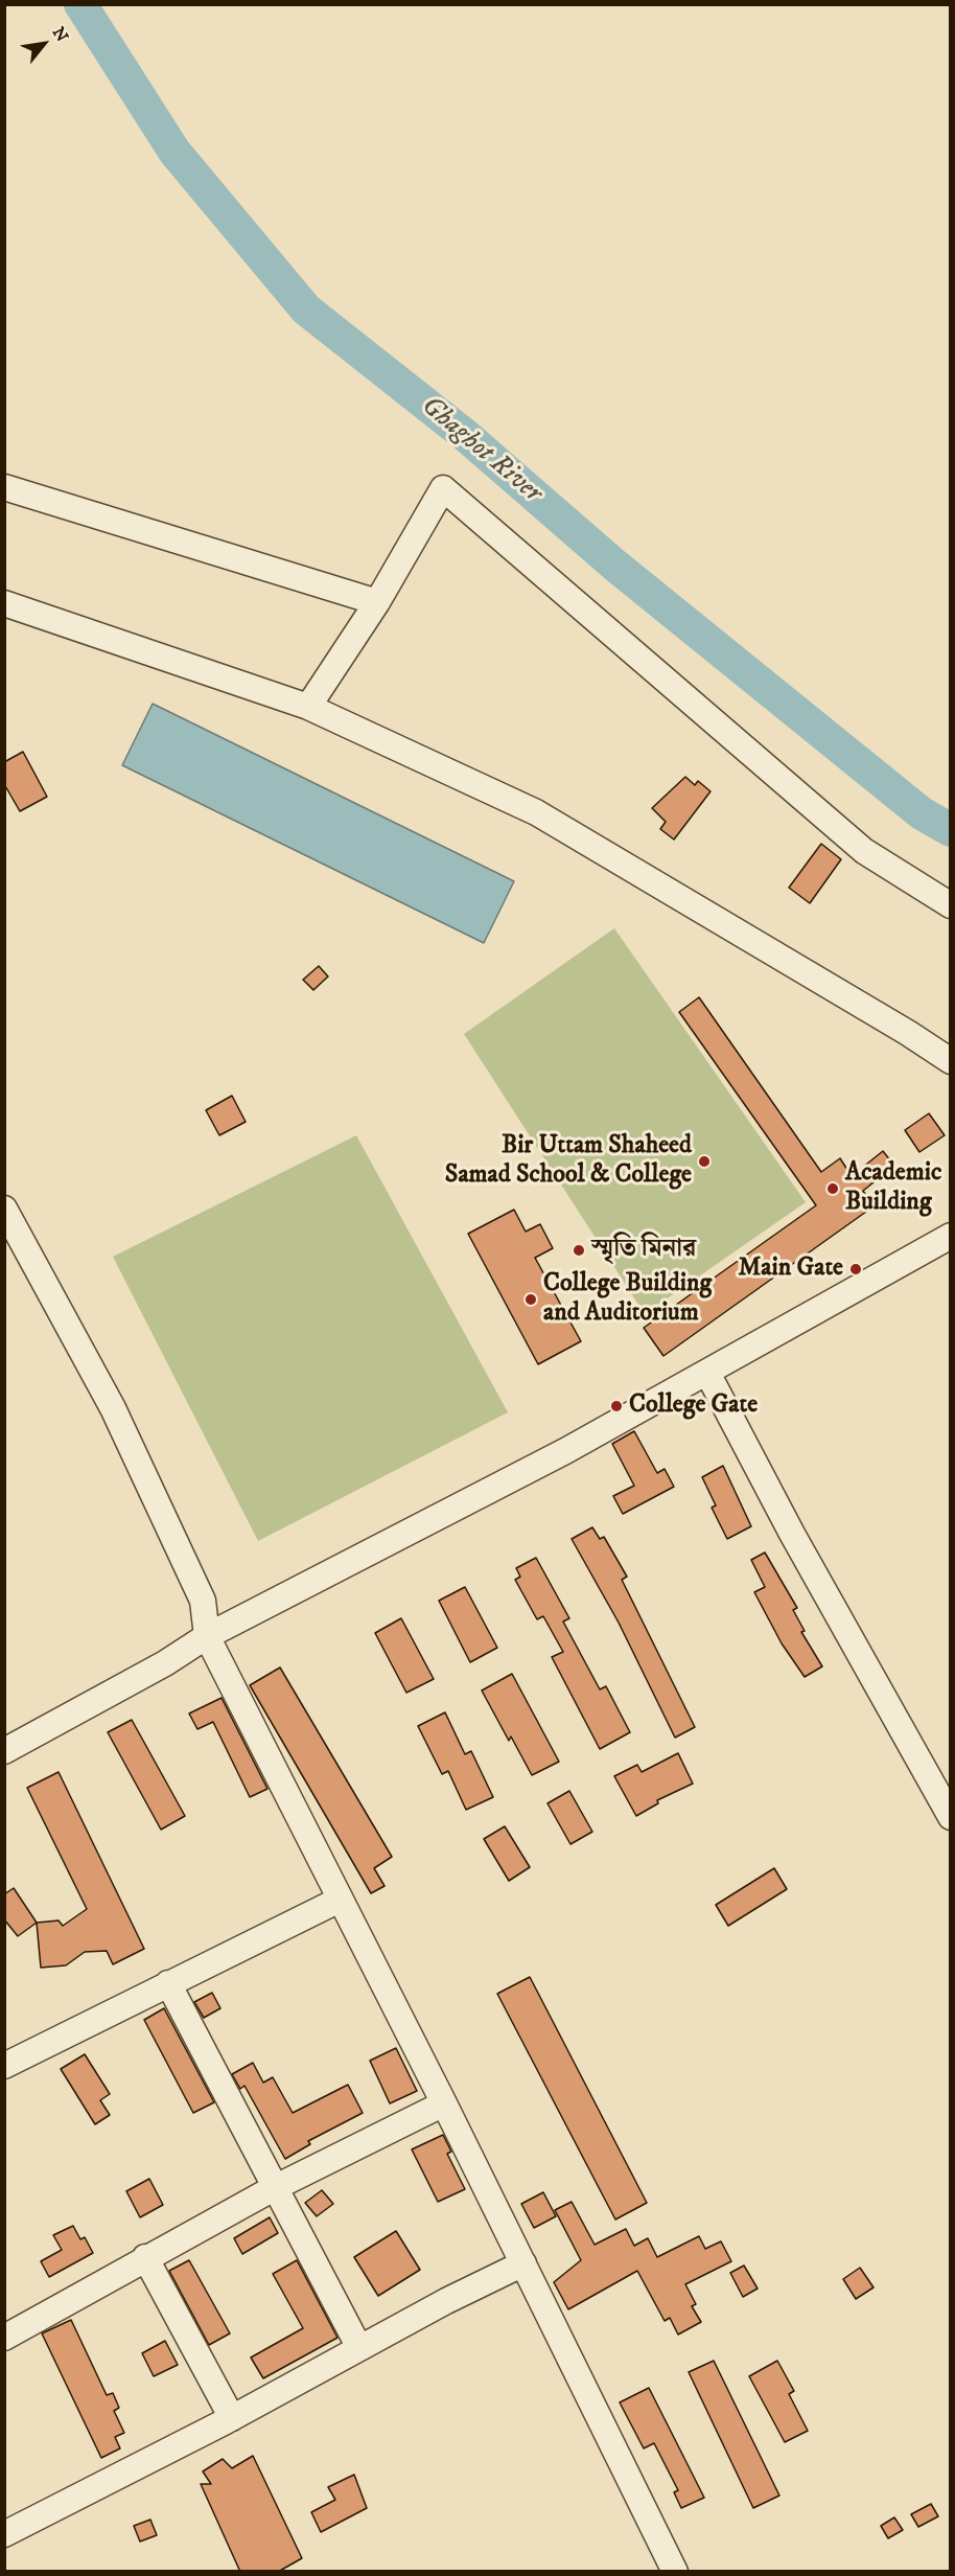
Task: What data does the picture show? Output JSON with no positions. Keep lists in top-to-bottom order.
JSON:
{
  "water": ["Ghaghot River"],
  "places": [
    "Bir Uttam Shaheed Samad School & College",
    "Academic Building",
    "স্মৃতি মিনার",
    "Main Gate",
    "College Building and Auditorium",
    "College Gate"
  ],
  "north": "top right"
}
